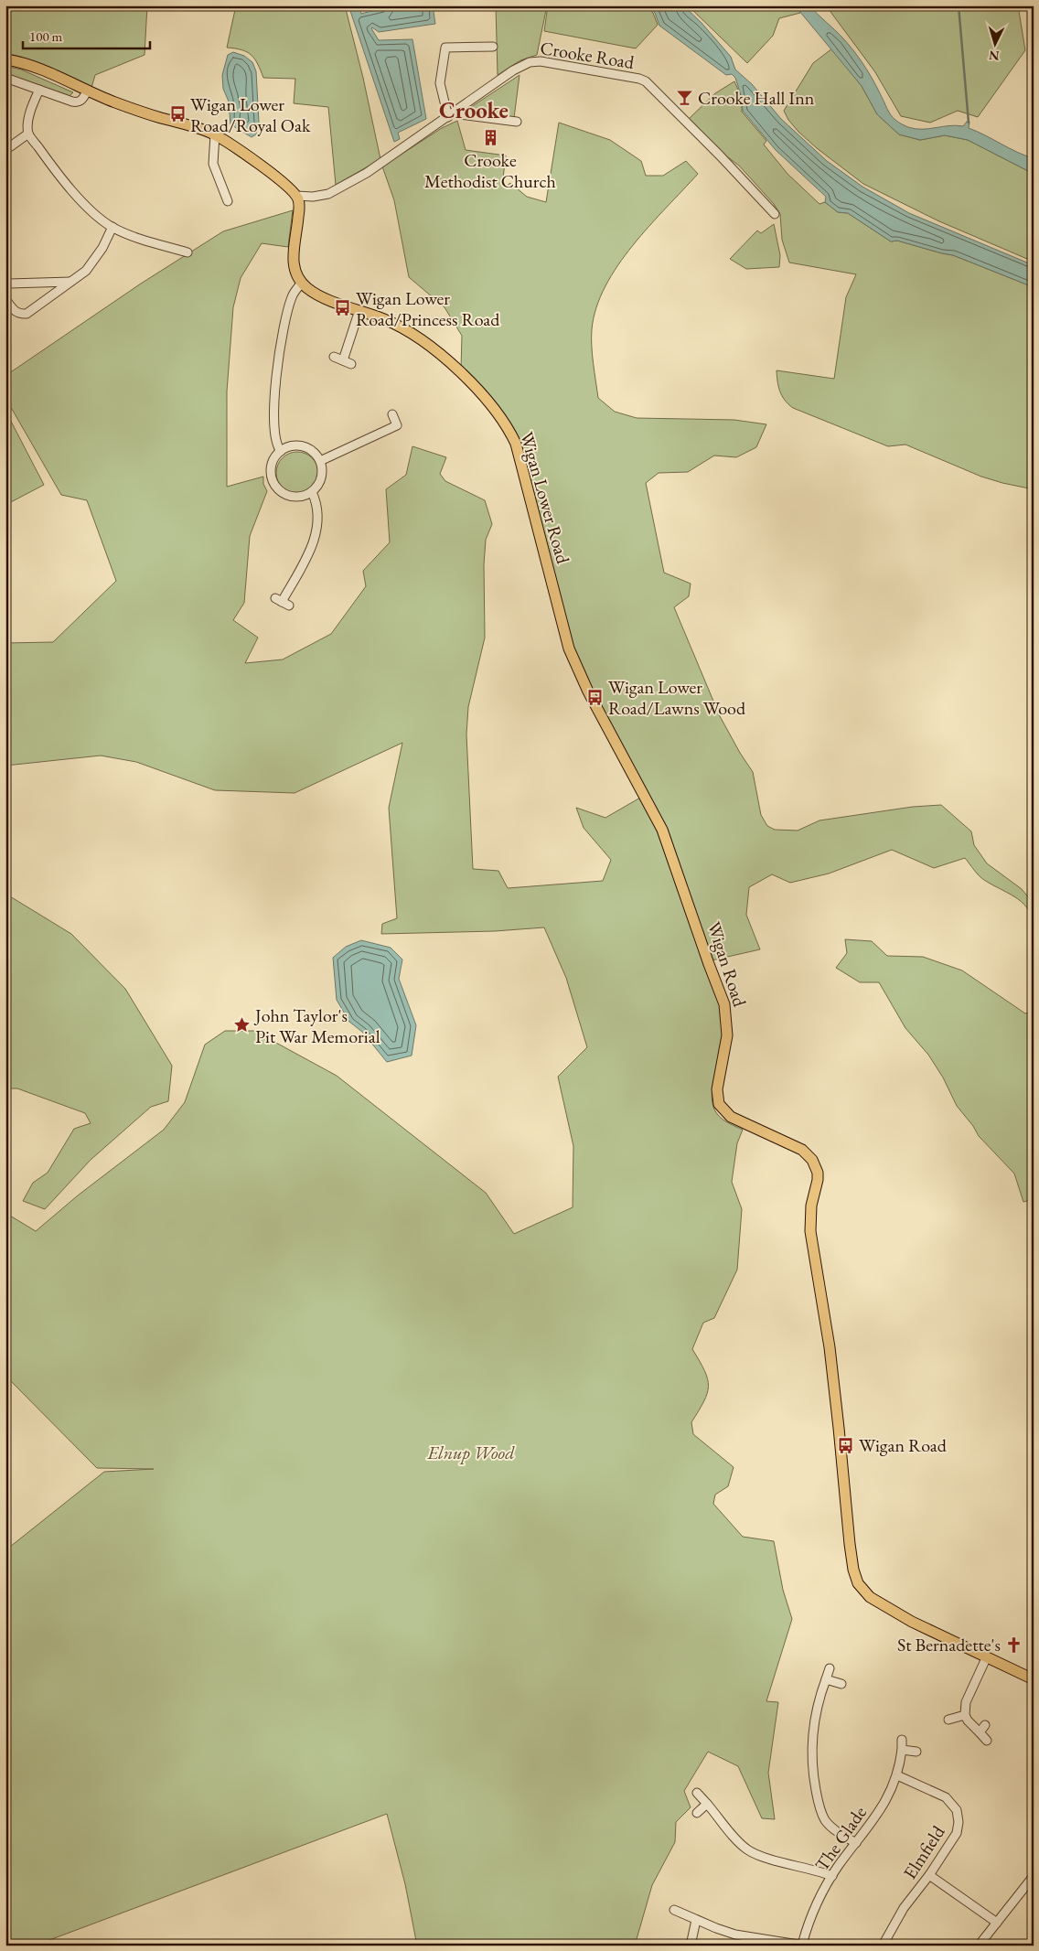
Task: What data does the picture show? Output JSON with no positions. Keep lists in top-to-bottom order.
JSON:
{
  "streets": {
    "main road": ["Wigan Lower Road", "Wigan Road"],
    "street": ["Crooke Road", "The Glade", "Elmfield"]
  },
  "crossings": [
    ["Wigan Lower Road", "Wigan Road"],
    ["The Glade", "Elmfield"]
  ],
  "districts": ["Crooke"],
  "parks": ["Elnup Wood"],
  "places": {
    "bar": ["Crooke Hall Inn"],
    "bus stop": [
      "Wigan Lower Road/Royal Oak",
      "Wigan Lower Road/Princess Road",
      "Wigan Lower Road/Lawns Wood",
      "Wigan Road"
    ],
    "building": ["Crooke Methodist Church"],
    "place": ["John Taylor's Pit War Memorial"],
    "church": ["St Bernadette's"]
  },
  "scale_bar": "100 m",
  "north": "bottom"
}
